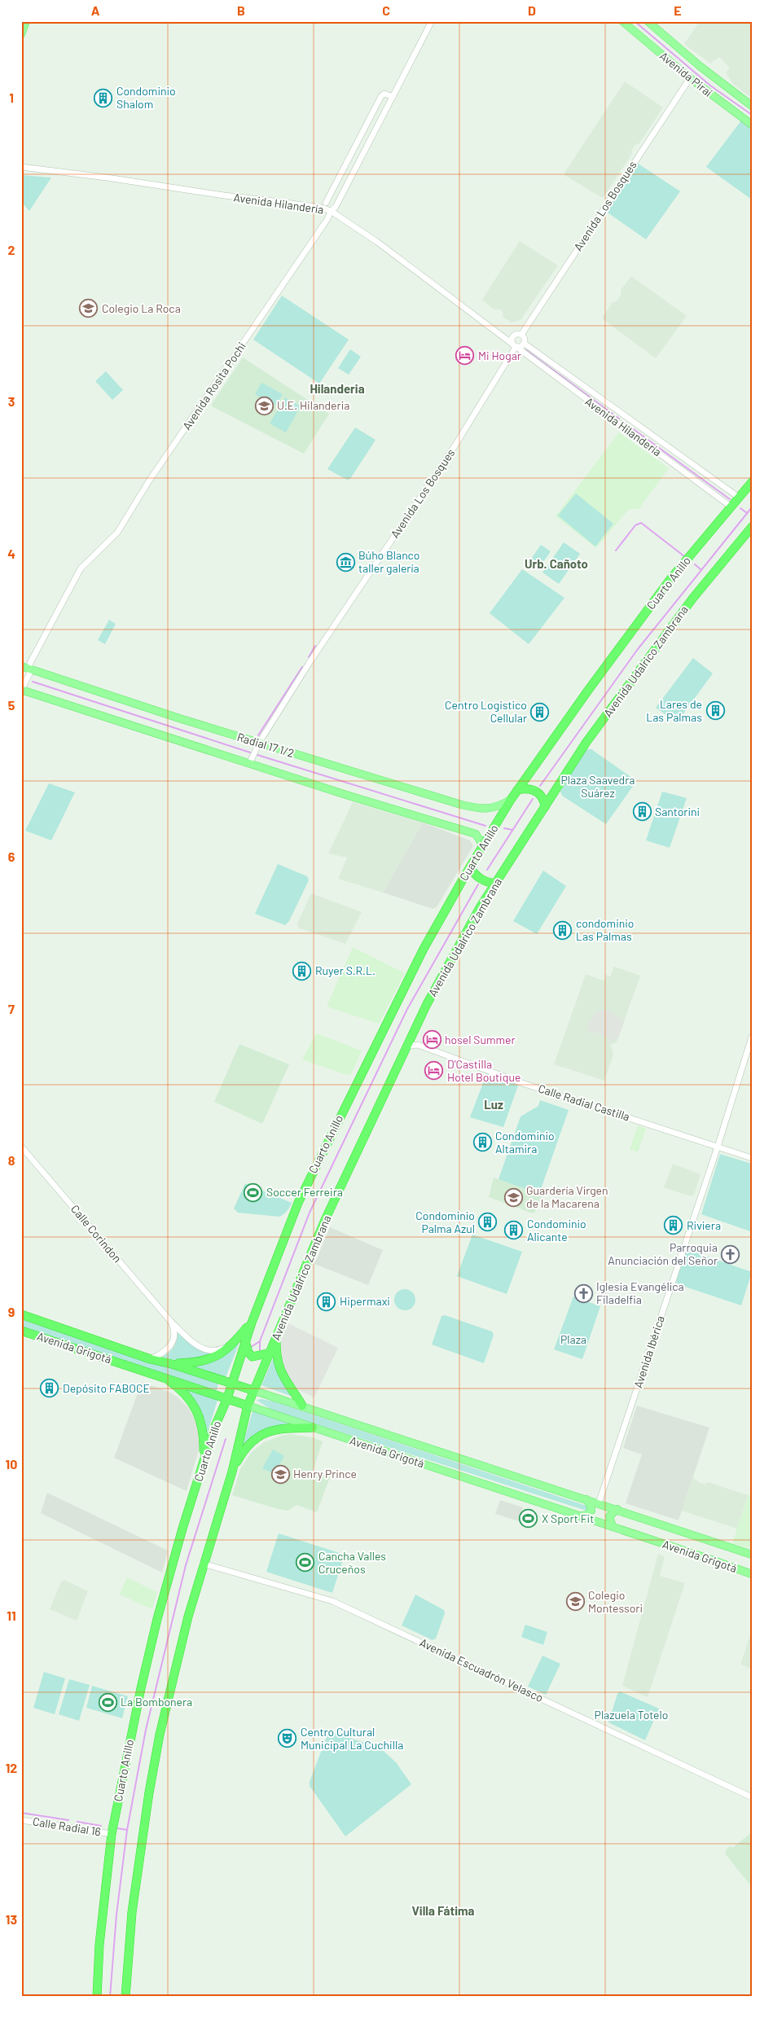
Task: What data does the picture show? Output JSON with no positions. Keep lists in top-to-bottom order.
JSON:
{
  "streets": {
    "highway": ["Cuarto Anillo", "Avenida Udalrico Zambrana", "Avenida Grigotá"],
    "main road": ["Avenida Piraí", "Radial 17 1/2"],
    "street": [
      "Avenida Hilandería",
      "Avenida Los Bosques",
      "Avenida Rosita Pochi",
      "Calle Radial Castilla",
      "Calle Corindon",
      "Avenida Ibérica",
      "Avenida Escuadrón Velasco",
      "Calle Radial 16"
    ]
  },
  "crossings": [
    ["Avenida Piraí", "Avenida Los Bosques"],
    ["Avenida Hilandería", "Avenida Los Bosques"],
    ["Avenida Hilandería", "Avenida Rosita Pochi"],
    ["Avenida Hilandería", "Cuarto Anillo"],
    ["Avenida Los Bosques", "Radial 17 1/2"],
    ["Avenida Rosita Pochi", "Radial 17 1/2"],
    ["Cuarto Anillo", "Radial 17 1/2"],
    ["Cuarto Anillo", "Avenida Grigotá"],
    ["Cuarto Anillo", "Calle Radial 16"],
    ["Avenida Udalrico Zambrana", "Avenida Grigotá"],
    ["Calle Radial Castilla", "Avenida Ibérica"],
    ["Avenida Grigotá", "Avenida Ibérica"]
  ],
  "districts": [
    "Hilanderia",
    "Urb. Cañoto",
    "Luz",
    "Villa Fátima"
  ],
  "parks": ["Plaza Saavedra Suárez", "Plaza", "Plazuela Totelo"],
  "places": {
    "building": [
      "Condominio Shalom",
      "Lares de Las Palmas",
      "Centro Logistico Cellular",
      "Santorini",
      "condominio Las Palmas",
      "Ruyer S.R.L.",
      "Condominio Altamira",
      "Condominio Palma Azul",
      "Riviera",
      "Condominio Alicante",
      "Hipermaxi",
      "Depósito FABOCE"
    ],
    "school or university": [
      "Colegio La Roca",
      "U.E. Hilanderia",
      "Guardería Virgen de la Macarena",
      "Henry Prince",
      "Colegio Montessori"
    ],
    "hotel": ["Mi Hogar", "hosel Summer", "D'Castilla Hotel Boutique"],
    "museum": ["Búho Blanco taller galería"],
    "sports": [
      "Soccer Ferreira",
      "X Sport Fit",
      "Cancha Valles Cruceños",
      "La Bombonera"
    ],
    "church": ["Parroquia Anunciación del Señor", "Iglesia Evangélica Filadelfia"],
    "theatre": ["Centro Cultural Municipal La Cuchilla"]
  },
  "grid": {
    "columns": [
      "A",
      "B",
      "C",
      "D",
      "E"
    ],
    "rows": [
      "1",
      "2",
      "3",
      "4",
      "5",
      "6",
      "7",
      "8",
      "9",
      "10",
      "11",
      "12",
      "13"
    ]
  }
}
